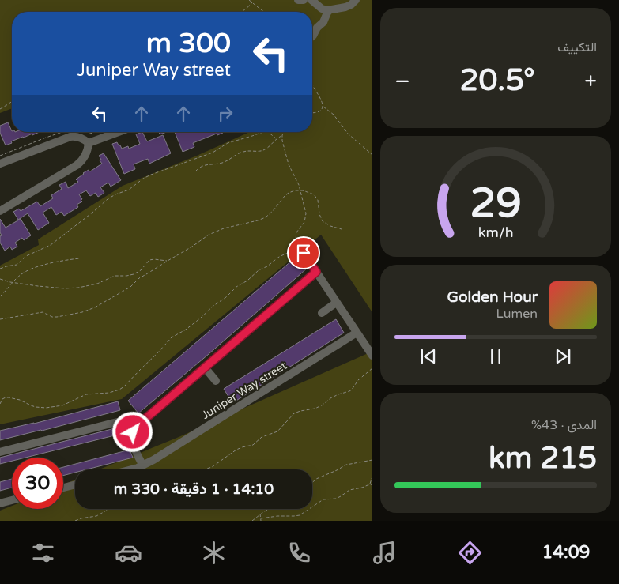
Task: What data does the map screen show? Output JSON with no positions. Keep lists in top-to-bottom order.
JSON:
{
  "streets": {
    "street": ["Juniper Way street"]
  },
  "page": {
    "tile": [
      "التكييف",
      ["المدى · 43%", "215 km"]
    ],
    "turn": ["300 m", "Juniper Way street"],
    "heat": ["−", "20.5°", "+"],
    "song": ["Golden Hour", "Lumen"],
    "limit": "30",
    "trip": "14:10 · 1 دقيقة · 330 m",
    "tabs": "14:09",
    "gauge": ["29", "km/h"]
  }
}
